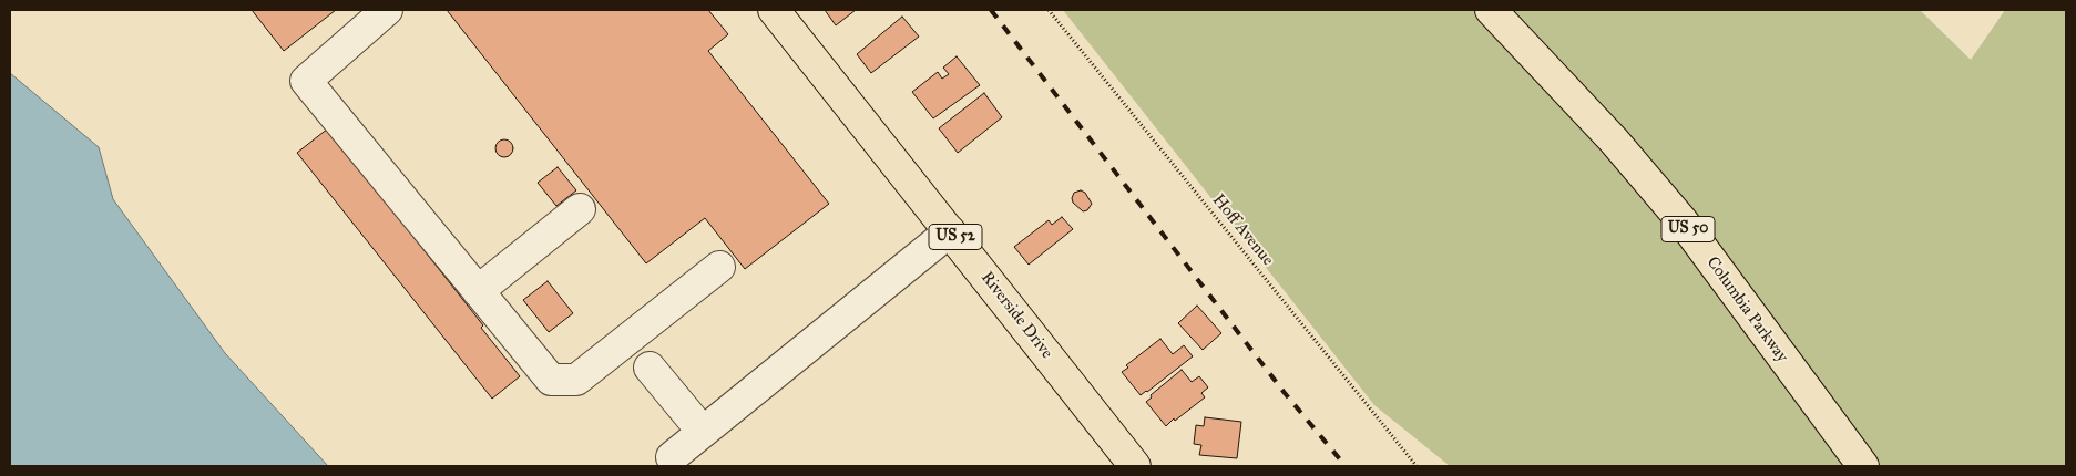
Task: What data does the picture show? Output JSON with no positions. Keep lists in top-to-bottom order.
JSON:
{
  "streets": {
    "main road": [
      "US 50",
      "US 52",
      "Columbia Parkway",
      "Riverside Drive"
    ],
    "path": ["Hoff Avenue"]
  }
}
